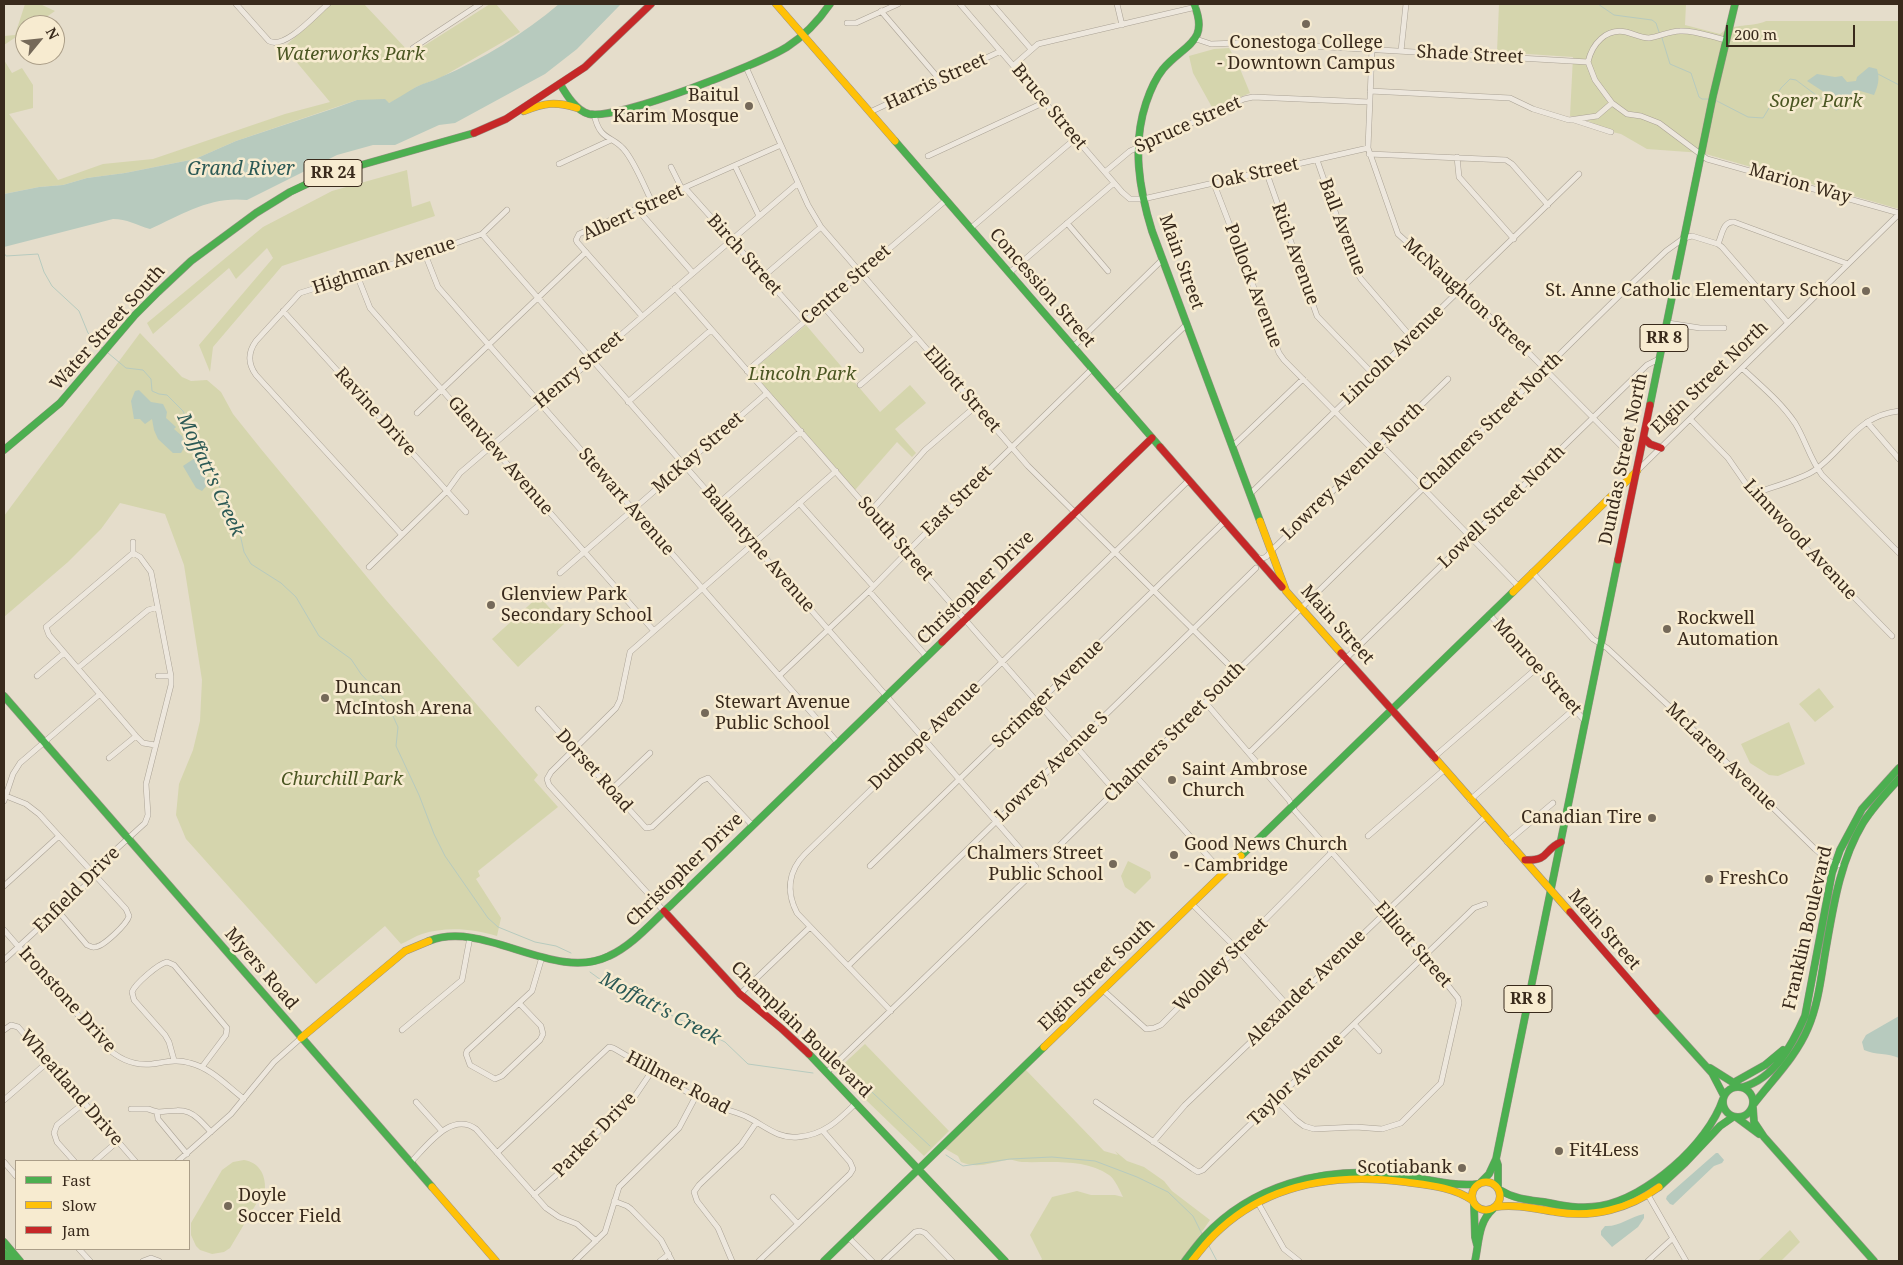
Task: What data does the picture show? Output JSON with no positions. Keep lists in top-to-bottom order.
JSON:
{
  "streets": {
    "main road": [
      "RR 24",
      "Main Street",
      "Concession Street",
      "Water Street South",
      "RR 8",
      "Elgin Street North",
      "Dundas Street North",
      "Christopher Drive",
      "Franklin Boulevard",
      "Myers Road",
      "Elgin Street South",
      "Champlain Boulevard"
    ],
    "street": [
      "Shade Street",
      "Harris Street",
      "Bruce Street",
      "Spruce Street",
      "Oak Street",
      "Marion Way",
      "Albert Street",
      "Ball Avenue",
      "Rich Avenue",
      "Birch Street",
      "Highman Avenue",
      "Centre Street",
      "Pollock Avenue",
      "McNaughton Street",
      "Lincoln Avenue",
      "Henry Street",
      "Elliott Street",
      "Ravine Drive",
      "Chalmers Street North",
      "McKay Street",
      "Glenview Avenue",
      "Lowrey Avenue North",
      "East Street",
      "Stewart Avenue",
      "Lowell Street North",
      "South Street",
      "Linnwood Avenue",
      "Ballantyne Avenue",
      "Monroe Street",
      "Scrimger Avenue",
      "Chalmers Street South",
      "Dudhope Avenue",
      "McLaren Avenue",
      "Lowrey Avenue S",
      "Dorset Road",
      "Enfield Drive",
      "Woolley Street",
      "Alexander Avenue",
      "Ironstone Drive",
      "Taylor Avenue",
      "Hillmer Road",
      "Wheatland Drive",
      "Parker Drive"
    ]
  },
  "crossings": [
    ["Shade Street", "Main Street"],
    ["Shade Street", "McNaughton Street"],
    ["Harris Street", "Bruce Street"],
    ["Harris Street", "Concession Street"],
    ["Bruce Street", "Spruce Street"],
    ["Bruce Street", "Oak Street"],
    ["Bruce Street", "Main Street"],
    ["Spruce Street", "Main Street"],
    ["Spruce Street", "McNaughton Street"],
    ["Oak Street", "Ball Avenue"],
    ["Oak Street", "Rich Avenue"],
    ["Oak Street", "Main Street"],
    ["Oak Street", "Pollock Avenue"],
    ["Oak Street", "McNaughton Street"],
    ["Oak Street", "Lincoln Avenue"],
    ["Marion Way", "Elgin Street North"],
    ["Marion Way", "Dundas Street North"],
    ["Albert Street", "Birch Street"],
    ["Albert Street", "Elliott Street"],
    ["Albert Street", "Glenview Avenue"],
    ["Albert Street", "Stewart Avenue"],
    ["Albert Street", "Ballantyne Avenue"],
    ["Ball Avenue", "Lincoln Avenue"],
    ["Rich Avenue", "Lincoln Avenue"],
    ["Birch Street", "Centre Street"],
    ["Birch Street", "Henry Street"],
    ["Main Street", "Concession Street"],
    ["Main Street", "RR 8"],
    ["Main Street", "Lincoln Avenue"],
    ["Main Street", "Elgin Street North"],
    ["Main Street", "Chalmers Street North"],
    ["Main Street", "Dundas Street North"],
    ["Main Street", "Lowrey Avenue North"],
    ["Main Street", "Lowell Street North"],
    ["Main Street", "Chalmers Street South"],
    ["Main Street", "Franklin Boulevard"],
    ["Main Street", "Elgin Street South"],
    ["Main Street", "Alexander Avenue"],
    ["Highman Avenue", "Henry Street"],
    ["Highman Avenue", "Ravine Drive"],
    ["Highman Avenue", "Glenview Avenue"],
    ["Highman Avenue", "Stewart Avenue"],
    ["Highman Avenue", "Ballantyne Avenue"],
    ["Centre Street", "Concession Street"],
    ["Centre Street", "Elliott Street"],
    ["Centre Street", "South Street"],
    ["Pollock Avenue", "Lincoln Avenue"],
    ["Pollock Avenue", "Elgin Street North"],
    ["Pollock Avenue", "Chalmers Street North"],
    ["Pollock Avenue", "Lowrey Avenue North"],
    ["Pollock Avenue", "Lowell Street North"],
    ["Concession Street", "Lowrey Avenue North"],
    ["Concession Street", "East Street"],
    ["Concession Street", "Christopher Drive"],
    ["Concession Street", "Scrimger Avenue"],
    ["Concession Street", "Dudhope Avenue"],
    ["McNaughton Street", "Lincoln Avenue"],
    ["McNaughton Street", "Chalmers Street North"],
    ["McNaughton Street", "Lowell Street North"],
    ["RR 8", "Dundas Street North"],
    ["Henry Street", "Elliott Street"],
    ["Henry Street", "Ravine Drive"],
    ["Henry Street", "Glenview Avenue"],
    ["Henry Street", "Stewart Avenue"],
    ["Henry Street", "South Street"],
    ["Henry Street", "Ballantyne Avenue"],
    ["Elgin Street North", "Dundas Street North"],
    ["Elgin Street North", "Linnwood Avenue"],
    ["Elgin Street North", "Monroe Street"],
    ["Elgin Street North", "Elgin Street South"],
    ["Elliott Street", "East Street"],
    ["Elliott Street", "Lowell Street North"],
    ["Elliott Street", "Christopher Drive"],
    ["Elliott Street", "Scrimger Avenue"],
    ["Elliott Street", "Chalmers Street South"],
    ["Elliott Street", "Dudhope Avenue"],
    ["Elliott Street", "Lowrey Avenue S"],
    ["Elliott Street", "Woolley Street"],
    ["Elliott Street", "Elgin Street South"],
    ["Elliott Street", "Alexander Avenue"],
    ["Elliott Street", "Taylor Avenue"],
    ["Chalmers Street North", "Dundas Street North"],
    ["Chalmers Street North", "Chalmers Street South"],
    ["McKay Street", "Glenview Avenue"],
    ["McKay Street", "Stewart Avenue"],
    ["McKay Street", "South Street"],
    ["McKay Street", "Ballantyne Avenue"],
    ["Glenview Avenue", "Champlain Boulevard"],
    ["Dundas Street North", "Lowell Street North"],
    ["Dundas Street North", "Monroe Street"],
    ["Dundas Street North", "McLaren Avenue"],
    ["East Street", "Stewart Avenue"],
    ["East Street", "South Street"],
    ["East Street", "Ballantyne Avenue"],
    ["Stewart Avenue", "Christopher Drive"],
    ["Stewart Avenue", "Champlain Boulevard"],
    ["South Street", "Christopher Drive"],
    ["South Street", "Scrimger Avenue"],
    ["South Street", "Chalmers Street South"],
    ["South Street", "Dudhope Avenue"],
    ["South Street", "Lowrey Avenue S"],
    ["South Street", "Champlain Boulevard"],
    ["Ballantyne Avenue", "Christopher Drive"],
    ["Ballantyne Avenue", "Scrimger Avenue"],
    ["Ballantyne Avenue", "Dudhope Avenue"],
    ["Ballantyne Avenue", "Lowrey Avenue S"],
    ["Ballantyne Avenue", "Champlain Boulevard"],
    ["Christopher Drive", "Dorset Road"],
    ["Christopher Drive", "Myers Road"],
    ["Christopher Drive", "Ironstone Drive"],
    ["Christopher Drive", "Champlain Boulevard"],
    ["Dudhope Avenue", "Lowrey Avenue S"],
    ["McLaren Avenue", "Franklin Boulevard"],
    ["Dorset Road", "Champlain Boulevard"],
    ["Enfield Drive", "Myers Road"],
    ["Enfield Drive", "Ironstone Drive"],
    ["Woolley Street", "Elgin Street South"],
    ["Elgin Street South", "Champlain Boulevard"],
    ["Alexander Avenue", "Taylor Avenue"],
    ["Champlain Boulevard", "Hillmer Road"],
    ["Hillmer Road", "Parker Drive"]
  ],
  "water": ["Grand River", "Moffatt's Creek"],
  "parks": [
    "Waterworks Park",
    "Soper Park",
    "Lincoln Park",
    "Churchill Park"
  ],
  "places": [
    "Conestoga College - Downtown Campus",
    "Baitul Karim Mosque",
    "St. Anne Catholic Elementary School",
    "Glenview Park Secondary School",
    "Rockwell Automation",
    "Duncan McIntosh Arena",
    "Stewart Avenue Public School",
    "Saint Ambrose Church",
    "Canadian Tire",
    "Good News Church - Cambridge",
    "Chalmers Street Public School",
    "FreshCo",
    "Fit4Less",
    "Scotiabank",
    "Doyle Soccer Field"
  ],
  "legend": ["Fast", "Slow", "Jam"],
  "scale_bar": "200 m",
  "north": "top right"
}
